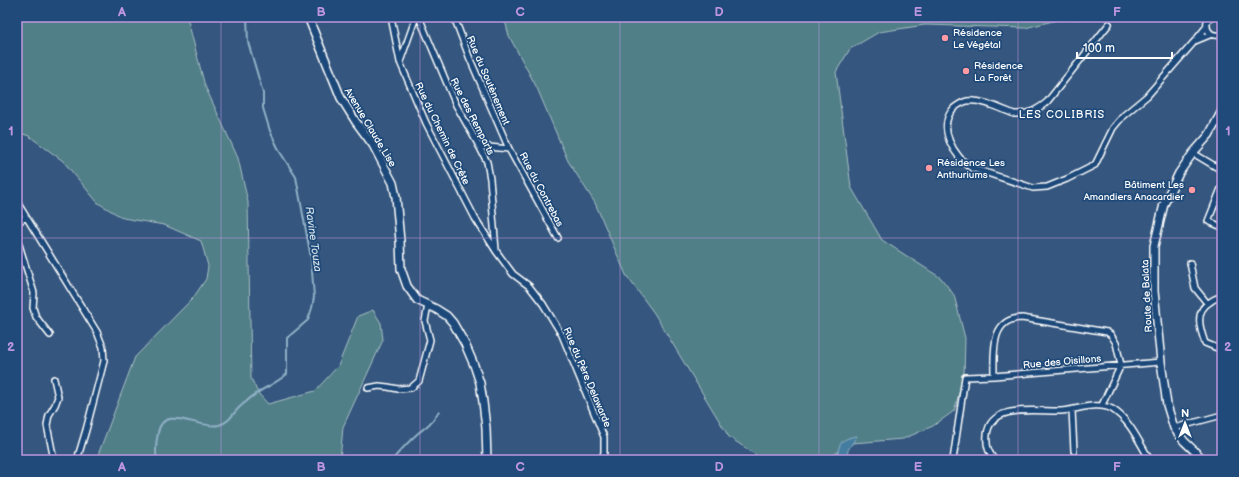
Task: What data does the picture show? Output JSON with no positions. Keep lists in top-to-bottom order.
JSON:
{
  "streets": {
    "street": [
      "Rue du Soutènement",
      "Rue des Remparts",
      "Avenue Claude Lise",
      "Rue du Chemin de Crête",
      "Rue du Contrebas",
      "Route de Balata",
      "Rue des Oisillons",
      "Rue du Père Delawarde"
    ]
  },
  "crossings": [
    ["Rue du Soutènement", "Rue du Contrebas"],
    ["Rue des Remparts", "Rue du Chemin de Crête"],
    ["Rue des Remparts", "Rue du Père Delawarde"],
    ["Rue du Chemin de Crête", "Rue du Père Delawarde"],
    ["Route de Balata", "Rue des Oisillons"]
  ],
  "districts": ["LES COLIBRIS"],
  "water": ["Ravine Touza"],
  "places": [
    "Résidence Le Végétal",
    "Résidence La Forêt",
    "Résidence Les Anthuriums",
    "Bâtiment Les Amandiers Anacardier"
  ],
  "scale_bar": "100 m",
  "north": "top",
  "grid": {
    "columns": [
      "A",
      "B",
      "C",
      "D",
      "E",
      "F"
    ],
    "rows": ["1", "2"]
  }
}
